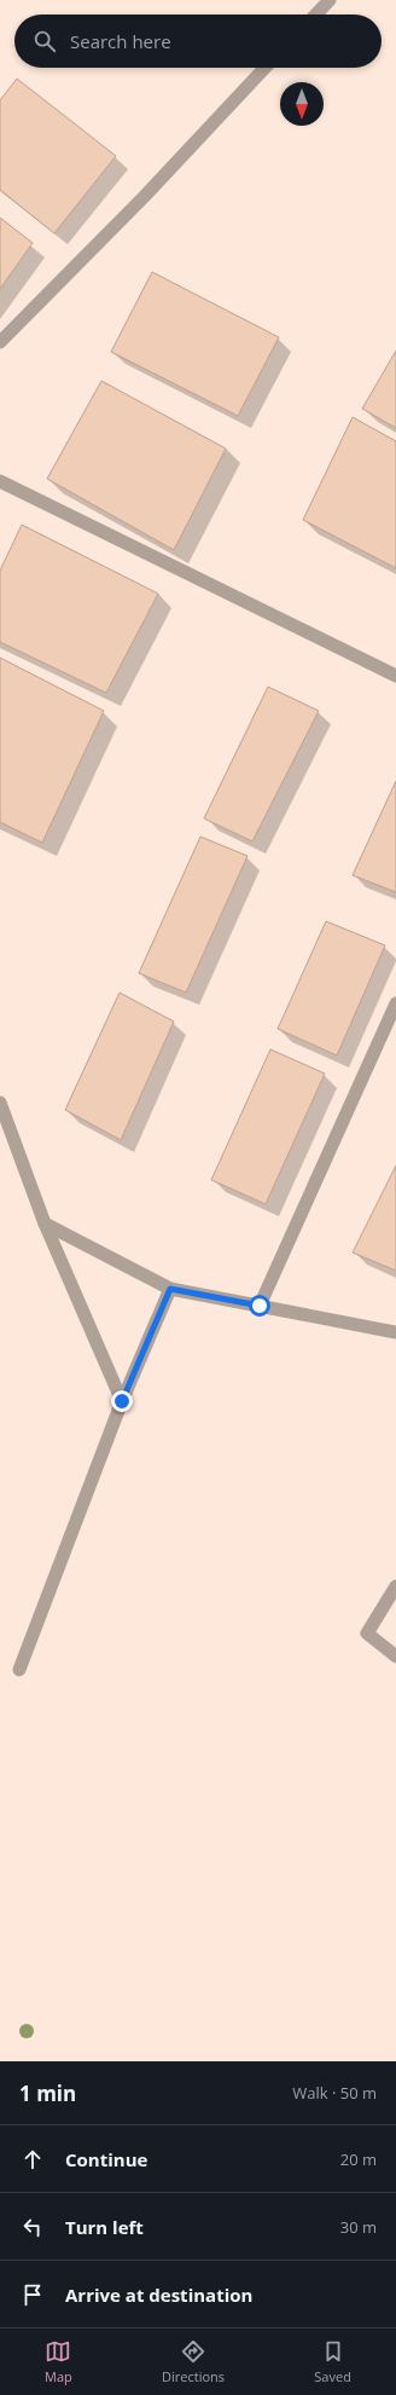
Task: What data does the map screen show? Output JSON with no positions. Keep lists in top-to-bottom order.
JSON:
{
  "north": "bottom",
  "page": {
    "search": "Search here",
    "heading": ["1 min", "Walk · 50 m"],
    "list": [
      ["Continue", "20 m"],
      ["Turn left", "30 m"],
      "Arrive at destination"
    ],
    "nav": ["Map", "Directions", "Saved"]
  }
}
